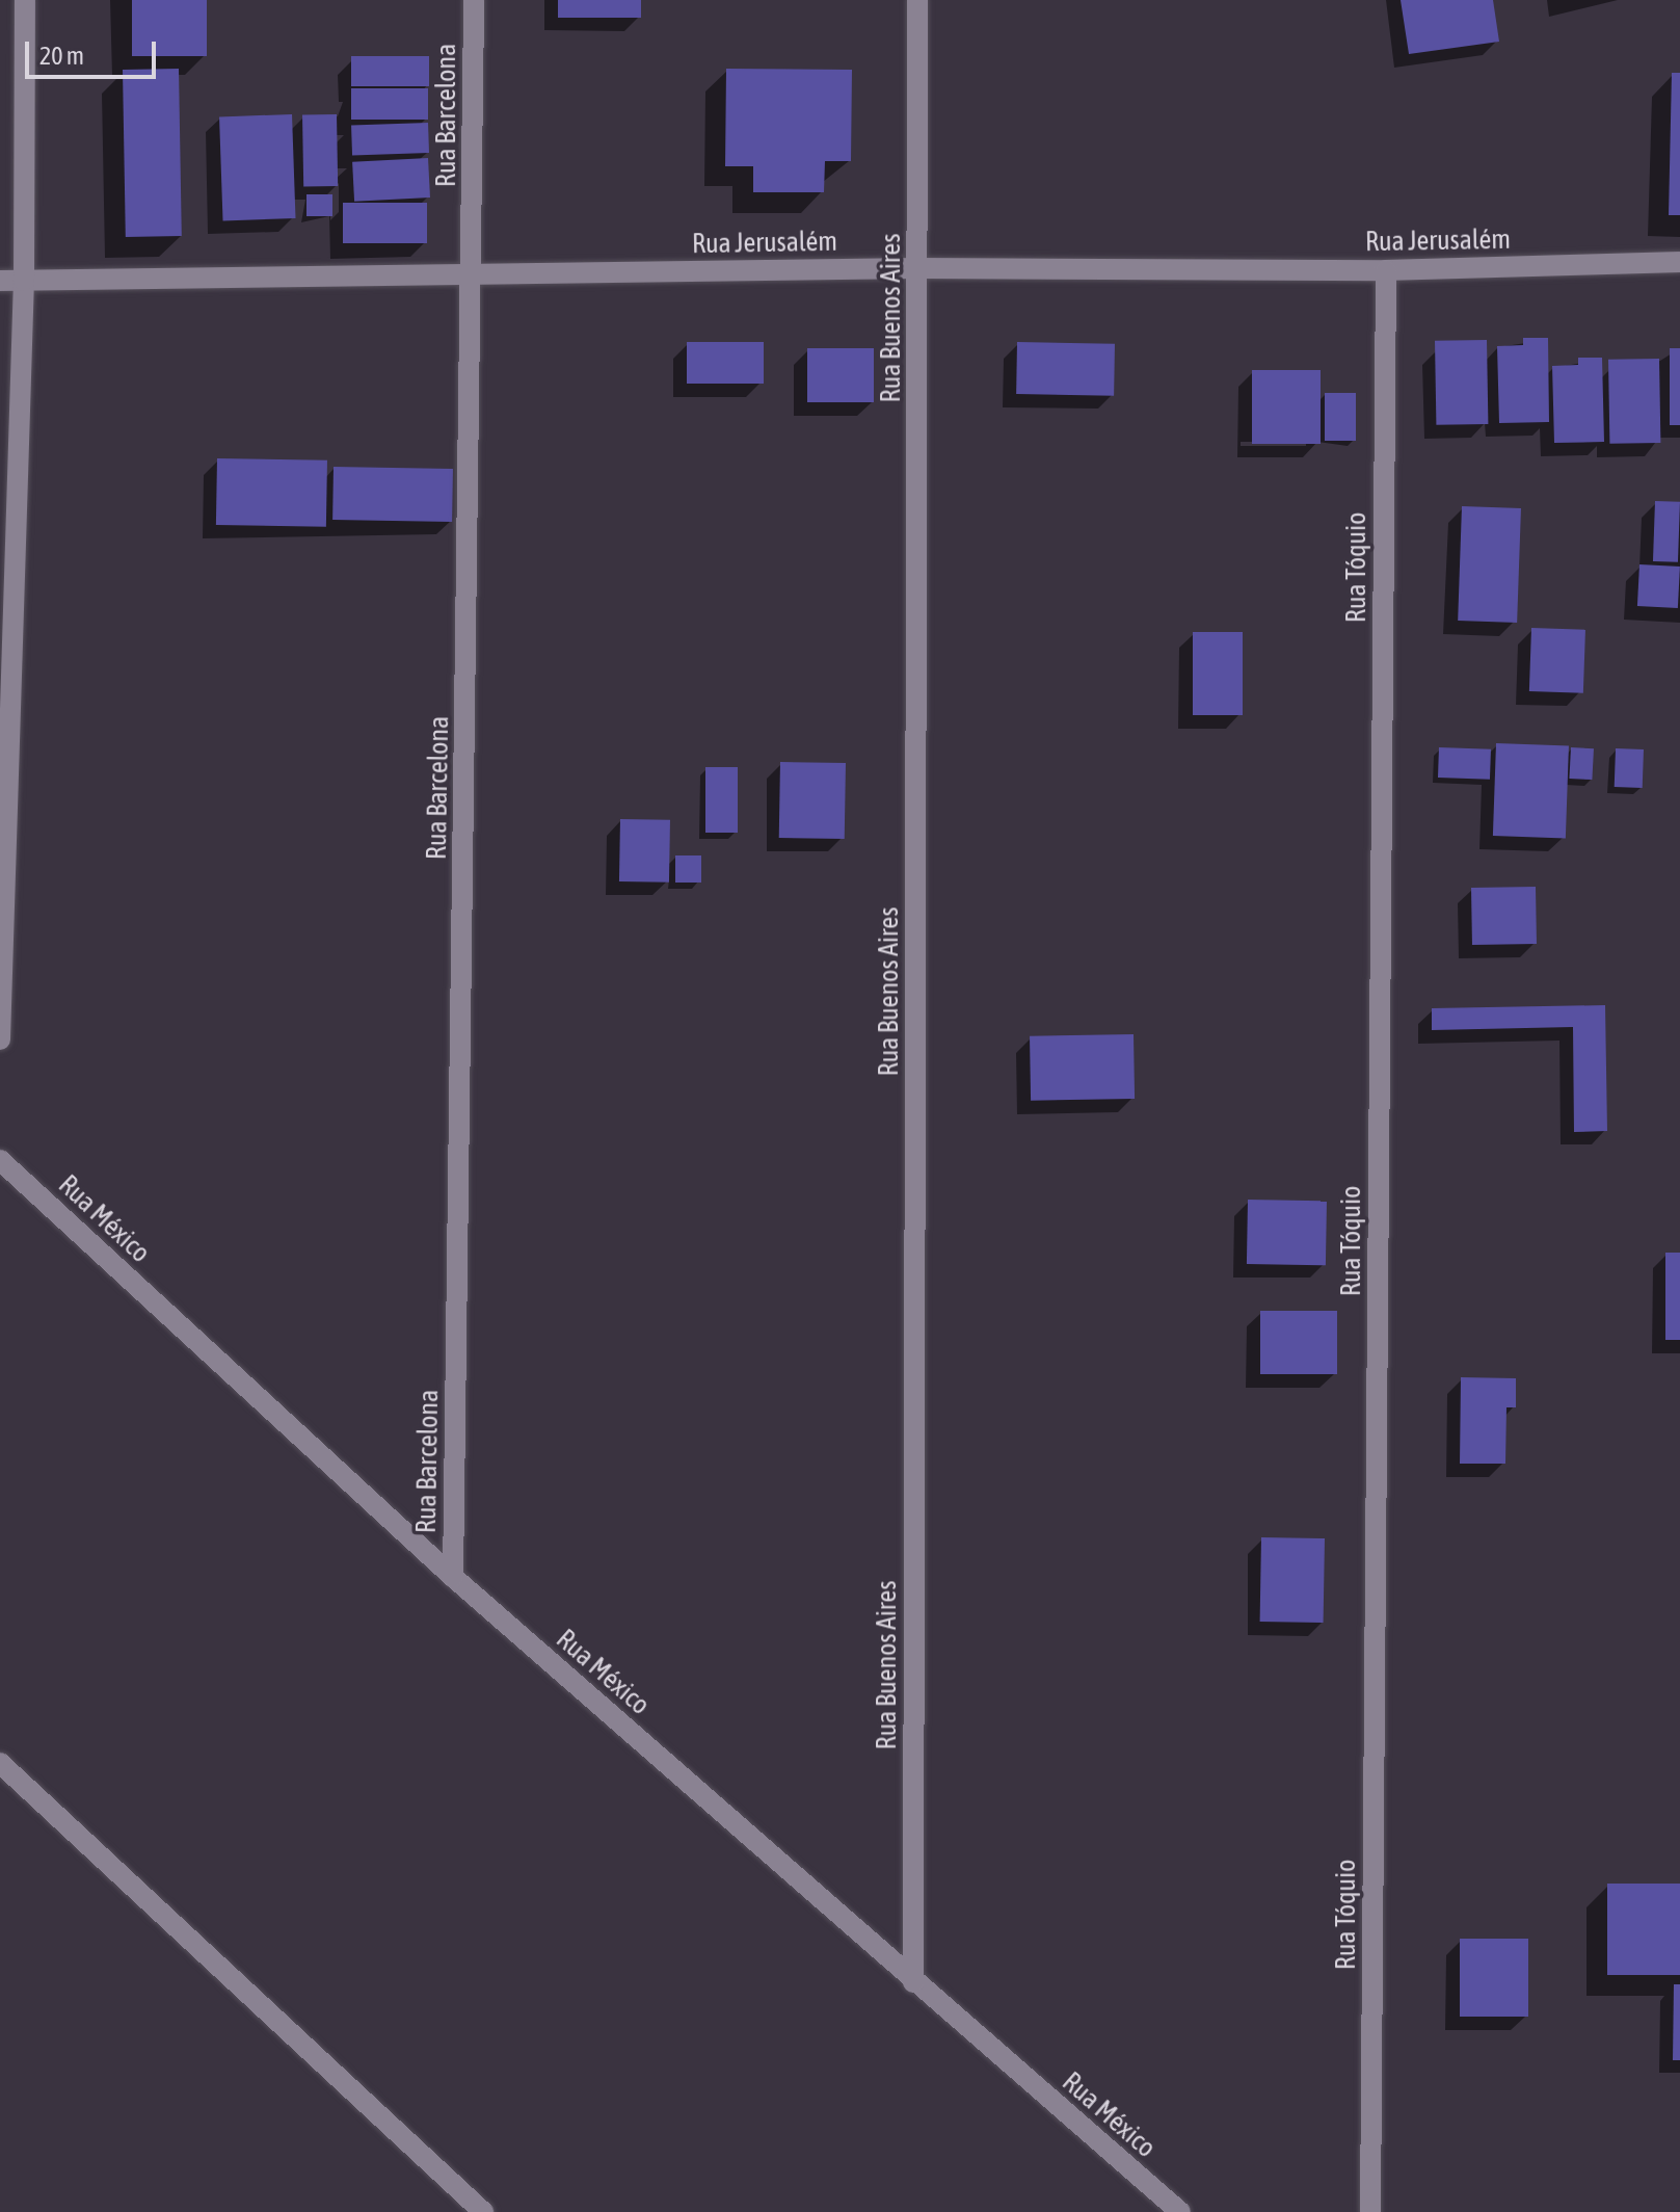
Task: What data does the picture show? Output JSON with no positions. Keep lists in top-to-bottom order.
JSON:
{
  "streets": {
    "street": [
      "Rua Barcelona",
      "Rua Jerusalém",
      "Rua Buenos Aires",
      "Rua Tóquio",
      "Rua México"
    ]
  },
  "crossings": [
    ["Rua Barcelona", "Rua Jerusalém"],
    ["Rua Barcelona", "Rua México"],
    ["Rua Jerusalém", "Rua Buenos Aires"],
    ["Rua Jerusalém", "Rua Tóquio"],
    ["Rua Buenos Aires", "Rua México"]
  ],
  "scale_bar": "20 m"
}
